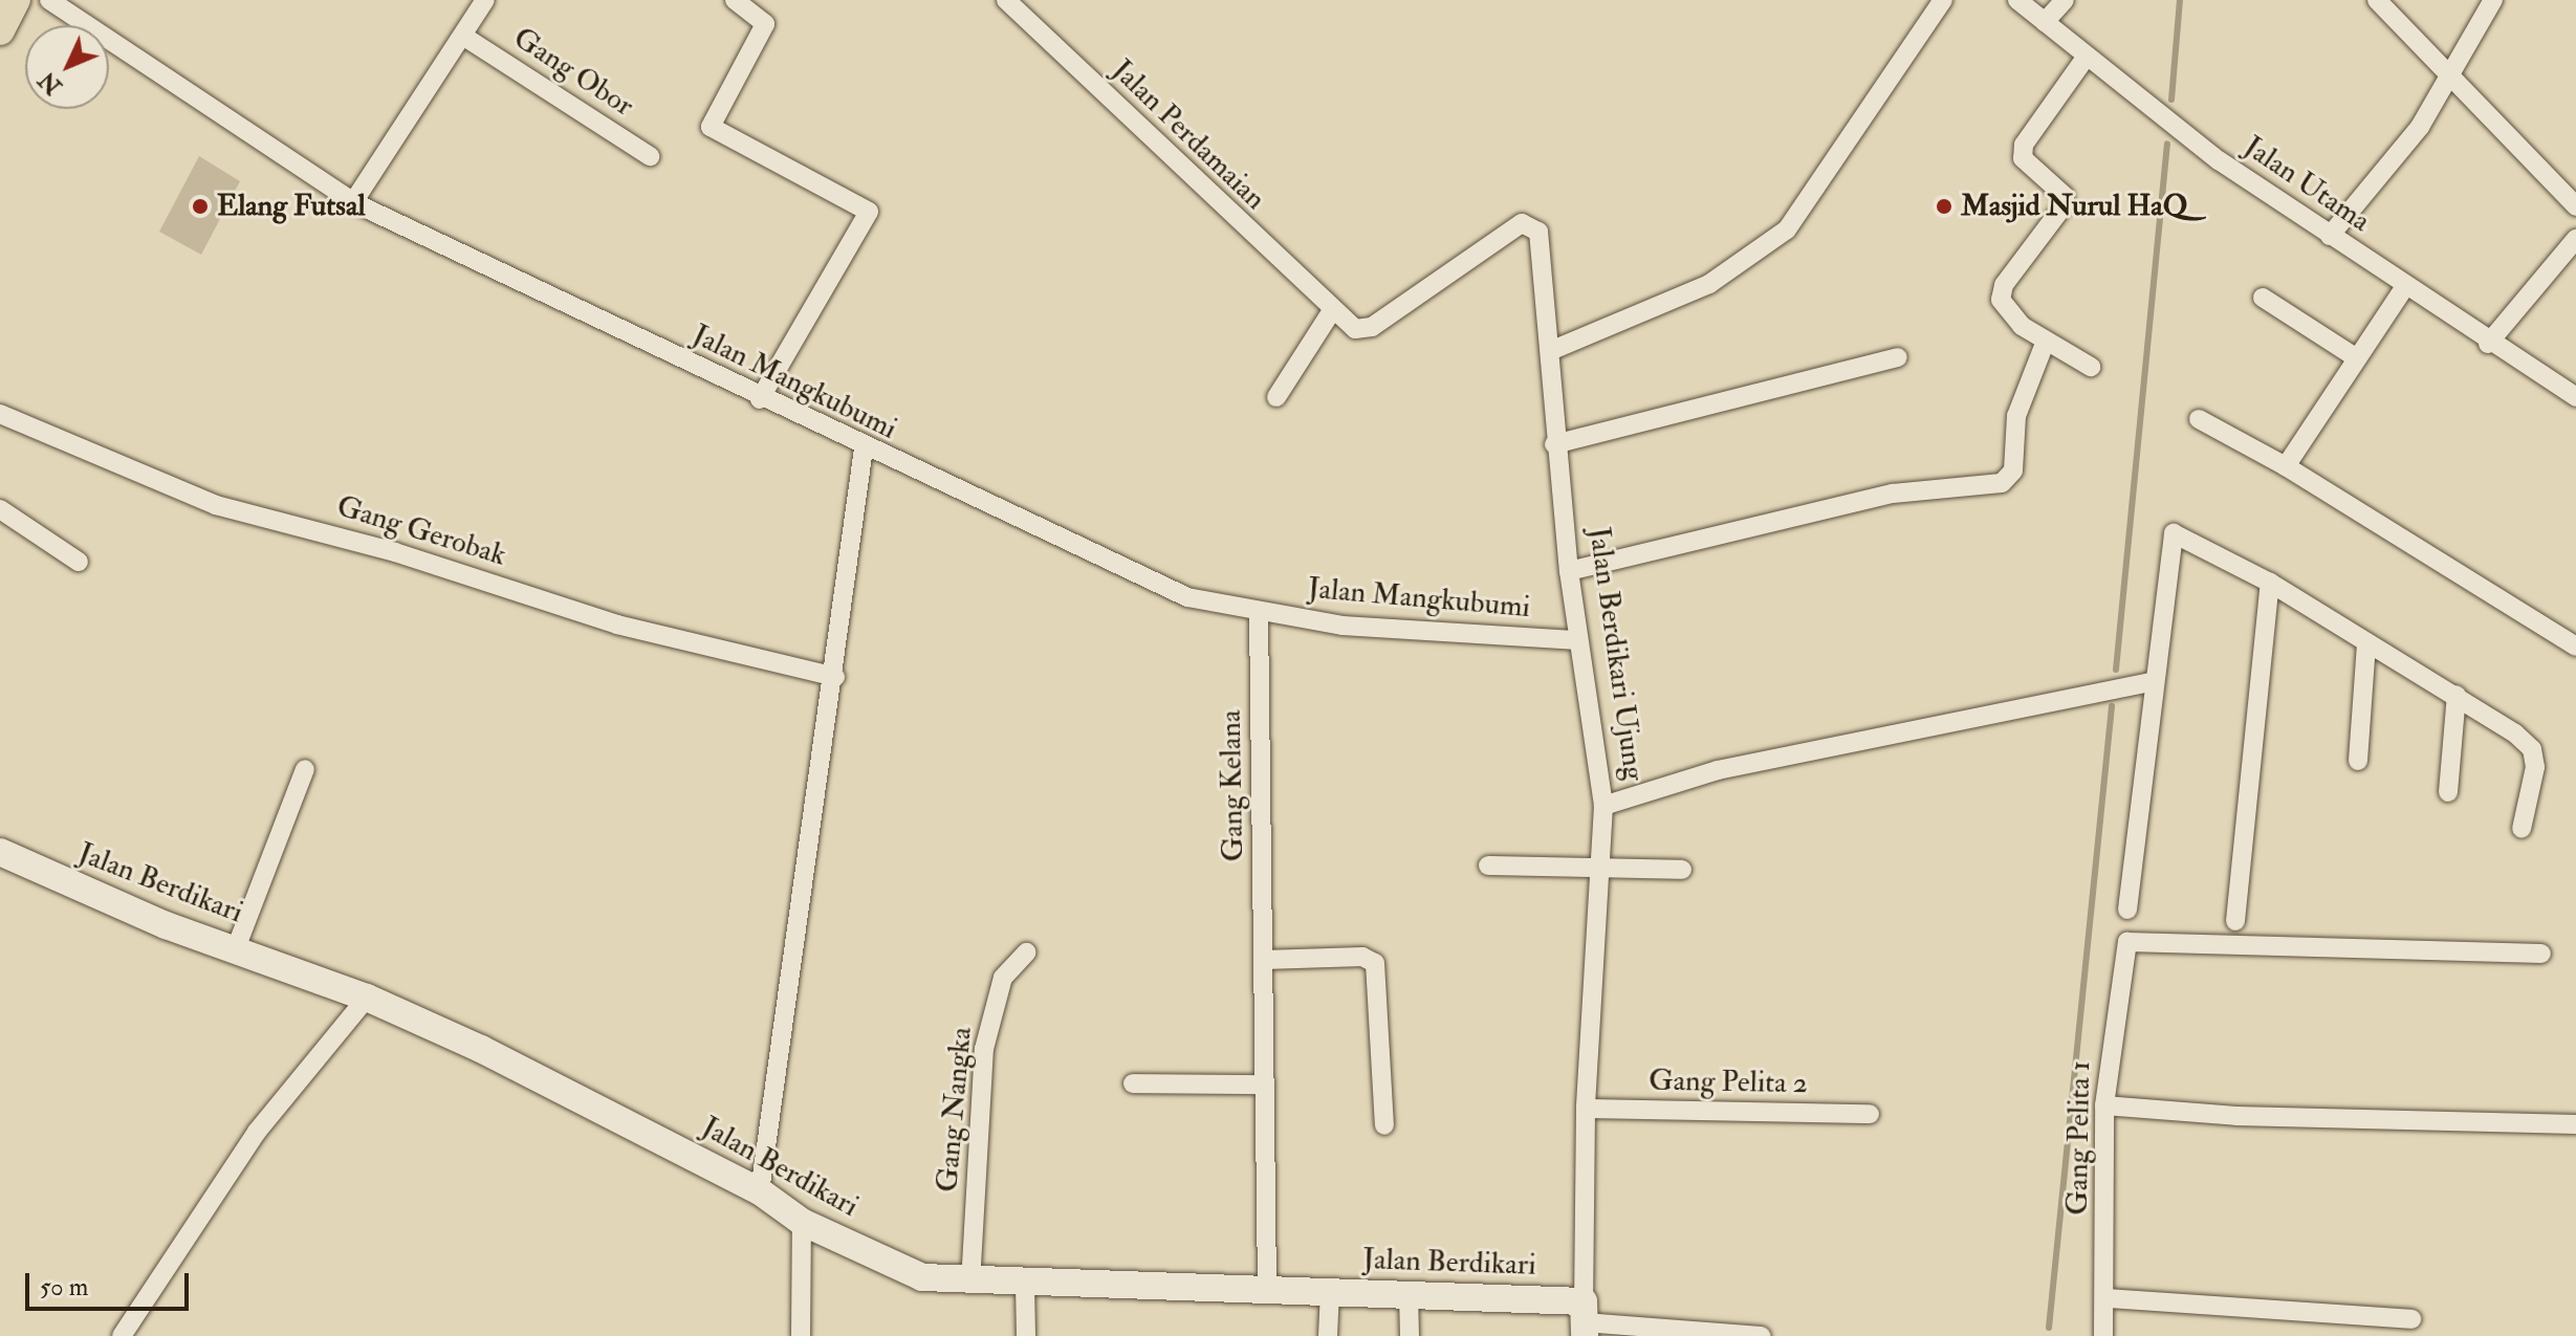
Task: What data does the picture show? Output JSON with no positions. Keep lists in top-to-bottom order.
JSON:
{
  "streets": {
    "street": [
      "Gang Obor",
      "Jalan Perdamaian",
      "Jalan Utama",
      "Jalan Mangkubumi",
      "Gang Gerobak",
      "Jalan Berdikari Ujung",
      "Gang Kelana",
      "Jalan Berdikari",
      "Gang Pelita 2",
      "Gang Nangka",
      "Gang Pelita 1"
    ]
  },
  "crossings": [
    ["Jalan Perdamaian", "Jalan Berdikari Ujung"],
    ["Jalan Mangkubumi", "Jalan Berdikari Ujung"],
    ["Jalan Mangkubumi", "Gang Kelana"],
    ["Jalan Berdikari Ujung", "Jalan Berdikari"],
    ["Jalan Berdikari Ujung", "Gang Pelita 2"],
    ["Gang Kelana", "Jalan Berdikari"],
    ["Jalan Berdikari", "Gang Nangka"]
  ],
  "places": ["Elang Futsal", "Masjid Nurul HaQ"],
  "scale_bar": "50 m",
  "north": "bottom left"
}
